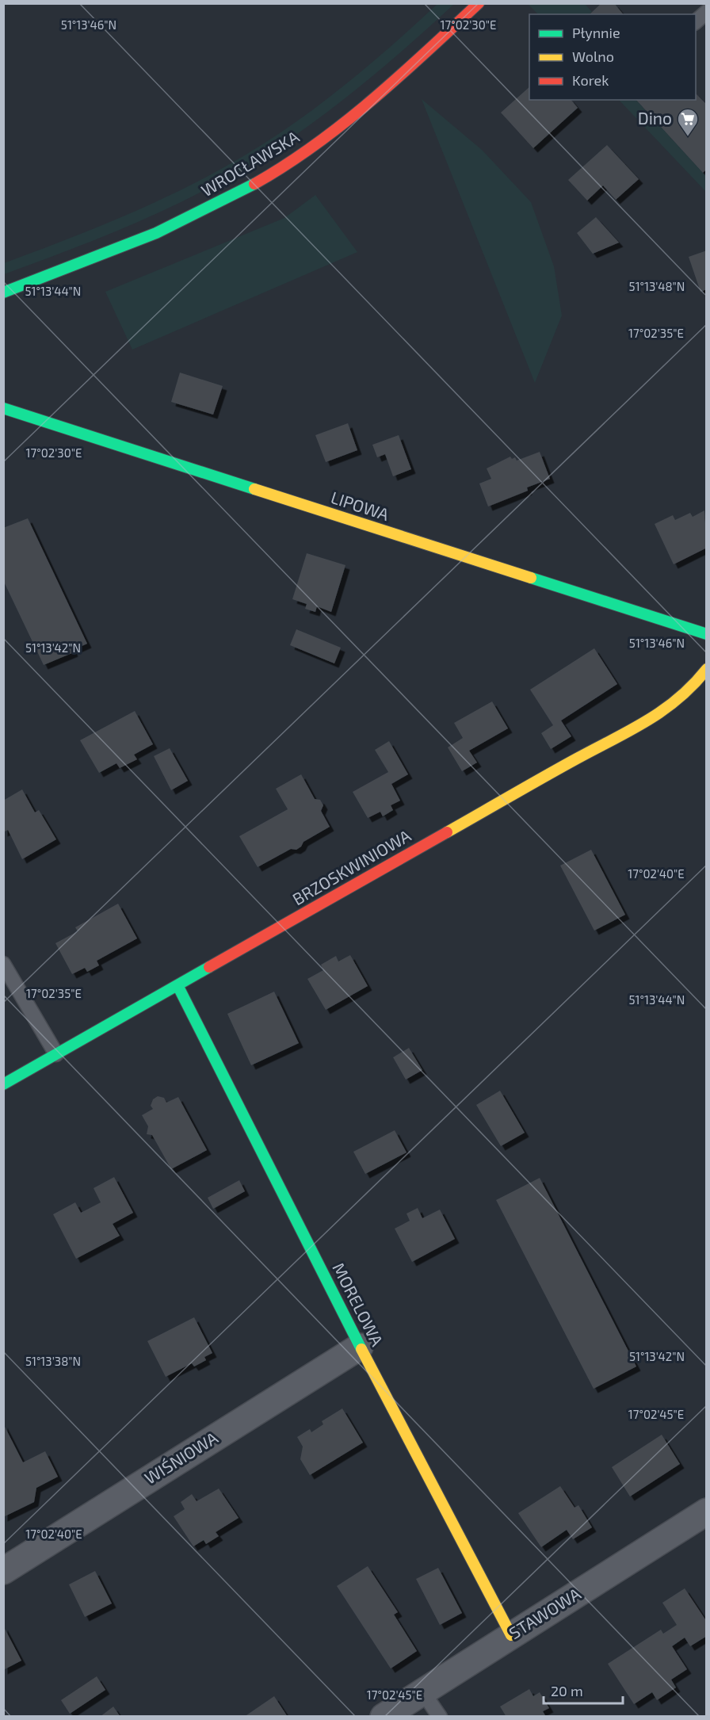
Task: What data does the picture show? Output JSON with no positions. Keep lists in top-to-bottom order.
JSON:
{
  "streets": {
    "street": [
      "WROCŁAWSKA",
      "LIPOWA",
      "BRZOSKWINIOWA",
      "MORELOWA",
      "WIŚNIOWA",
      "STAWOWA"
    ]
  },
  "crossings": [
    ["BRZOSKWINIOWA", "MORELOWA"],
    ["MORELOWA", "WIŚNIOWA"],
    ["MORELOWA", "STAWOWA"]
  ],
  "places": {
    "supermarket": ["Dino"]
  },
  "legend": ["Płynnie", "Wolno", "Korek"],
  "scale_bar": "20 m",
  "coordinates": [
    "17°02'30\"E",
    "51°13'46\"N",
    "51°13'48\"N",
    "51°13'44\"N",
    "17°02'35\"E",
    "51°13'42\"N",
    "17°02'40\"E",
    "51°13'38\"N",
    "17°02'45\"E"
  ]
}
